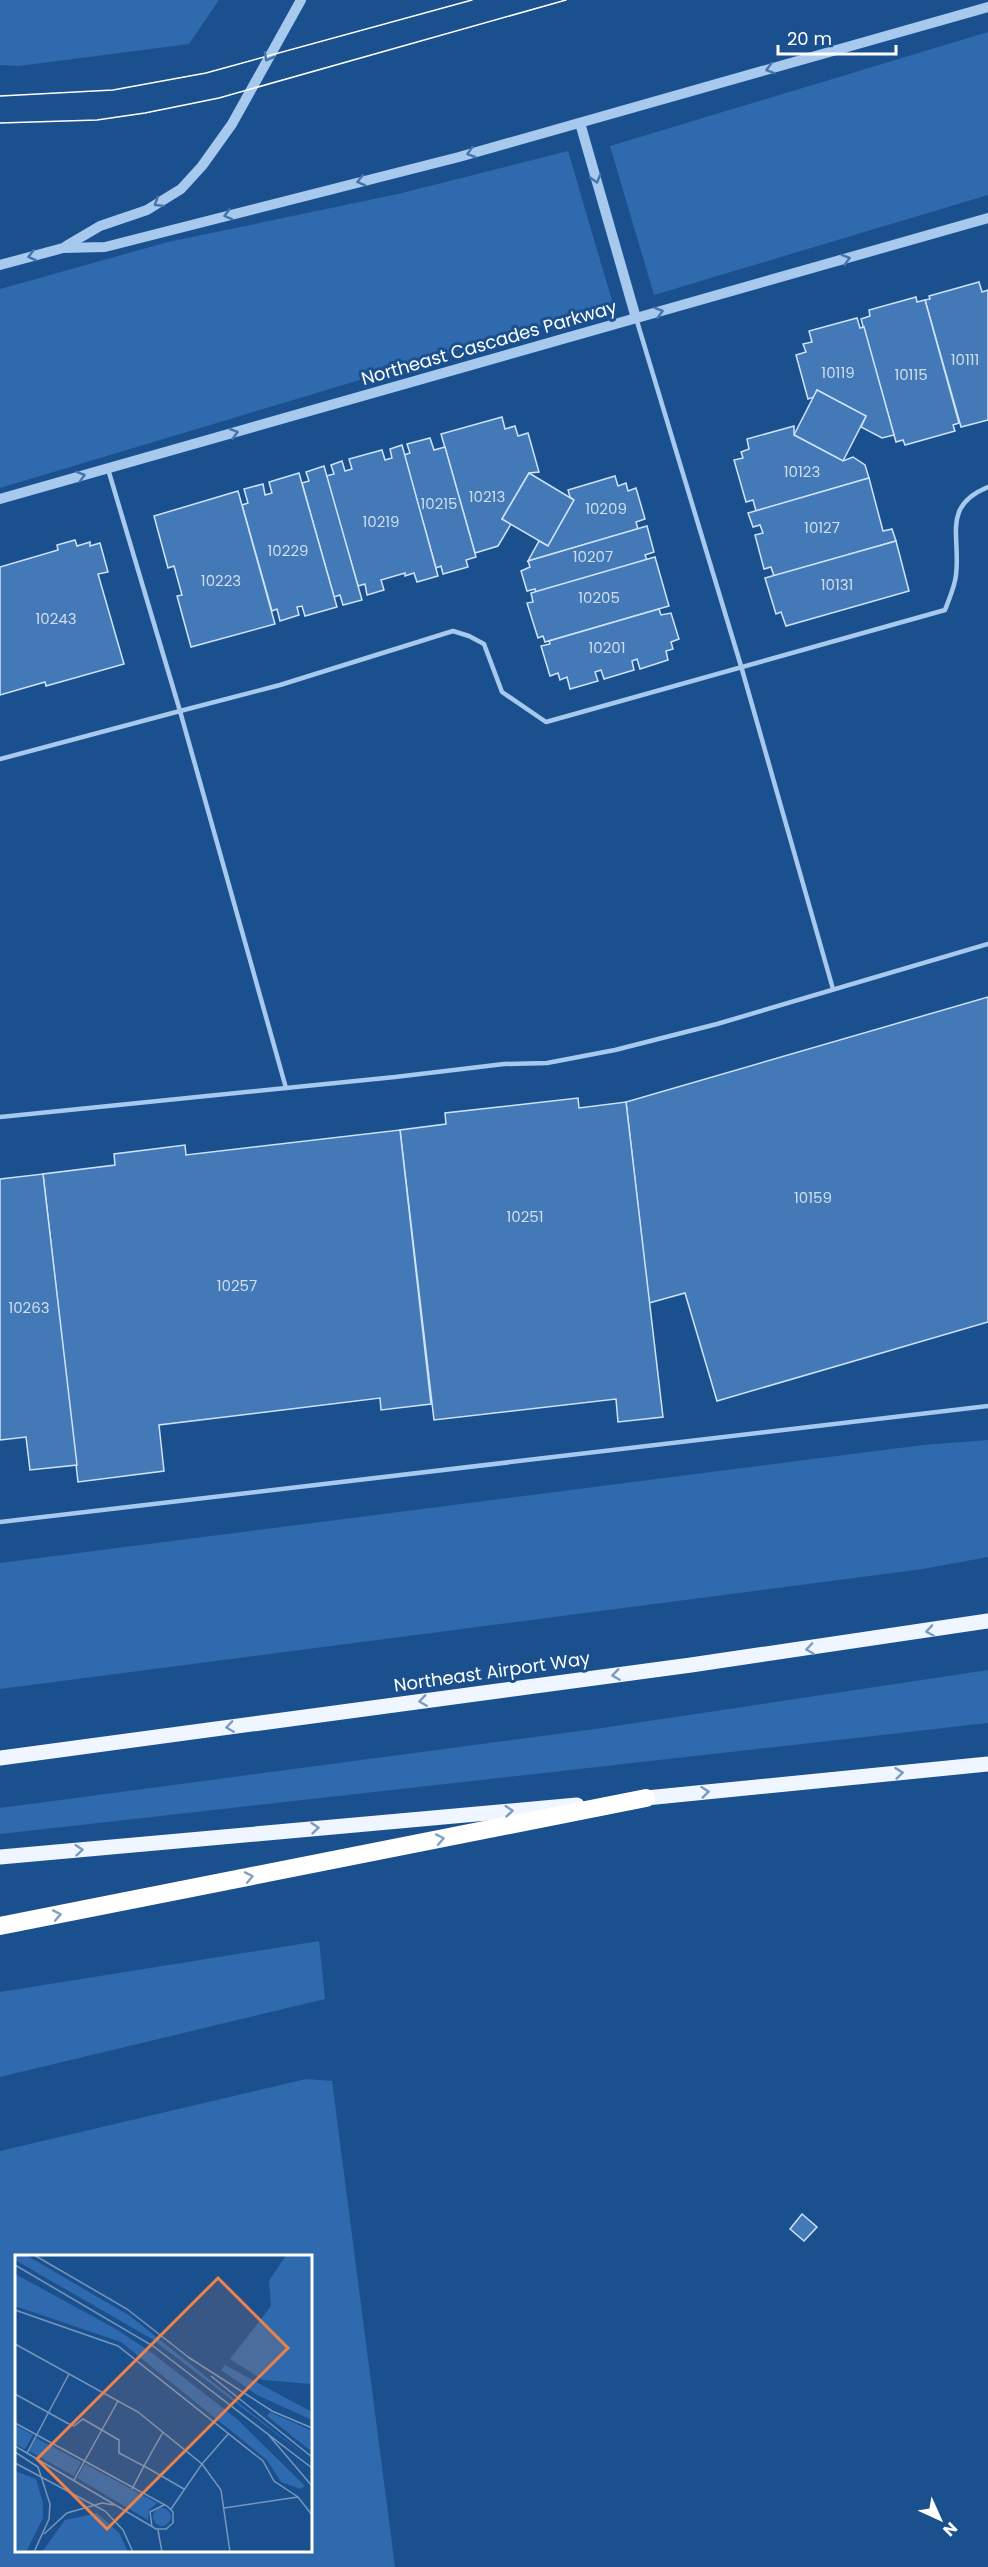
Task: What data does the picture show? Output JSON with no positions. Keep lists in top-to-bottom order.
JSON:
{
  "streets": {
    "main road": ["Northeast Airport Way"],
    "street": ["Northeast Cascades Parkway"]
  },
  "one_way": ["Northeast Cascades Parkway"],
  "house_numbers": [
    "10111",
    "10119",
    "10115",
    "10123",
    "10213",
    "10215",
    "10209",
    "10219",
    "10127",
    "10229",
    "10207",
    "10223",
    "10131",
    "10205",
    "10243",
    "10201",
    "10159",
    "10251",
    "10257",
    "10263"
  ],
  "scale_bar": "20 m",
  "north": "bottom right"
}
